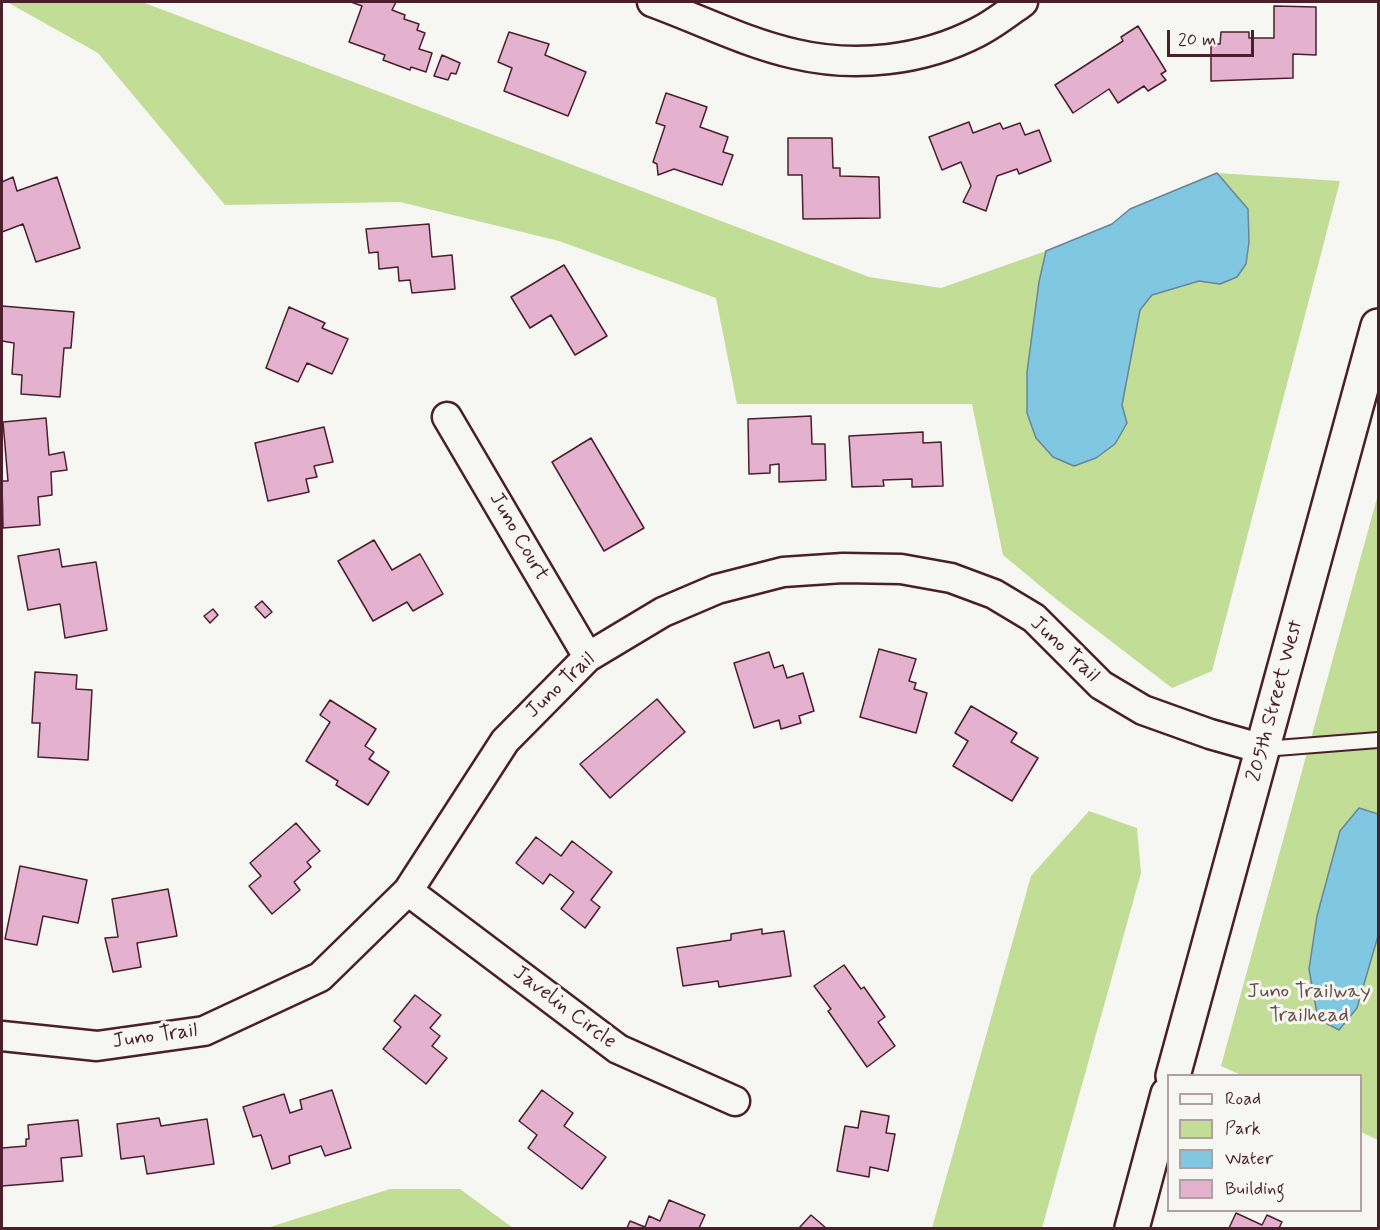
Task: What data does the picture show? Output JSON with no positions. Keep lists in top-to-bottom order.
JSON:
{
  "streets": {
    "street": [
      "Juno Court",
      "Juno Trail",
      "205th Street West",
      "Javelin Circle"
    ]
  },
  "crossings": [
    ["Juno Court", "Juno Trail"],
    ["Juno Trail", "205th Street West"],
    ["Juno Trail", "Javelin Circle"]
  ],
  "parks": ["Juno Trailway Trailhead"],
  "legend": [
    "Road",
    "Park",
    "Water",
    "Building"
  ],
  "scale_bar": "20 m"
}
